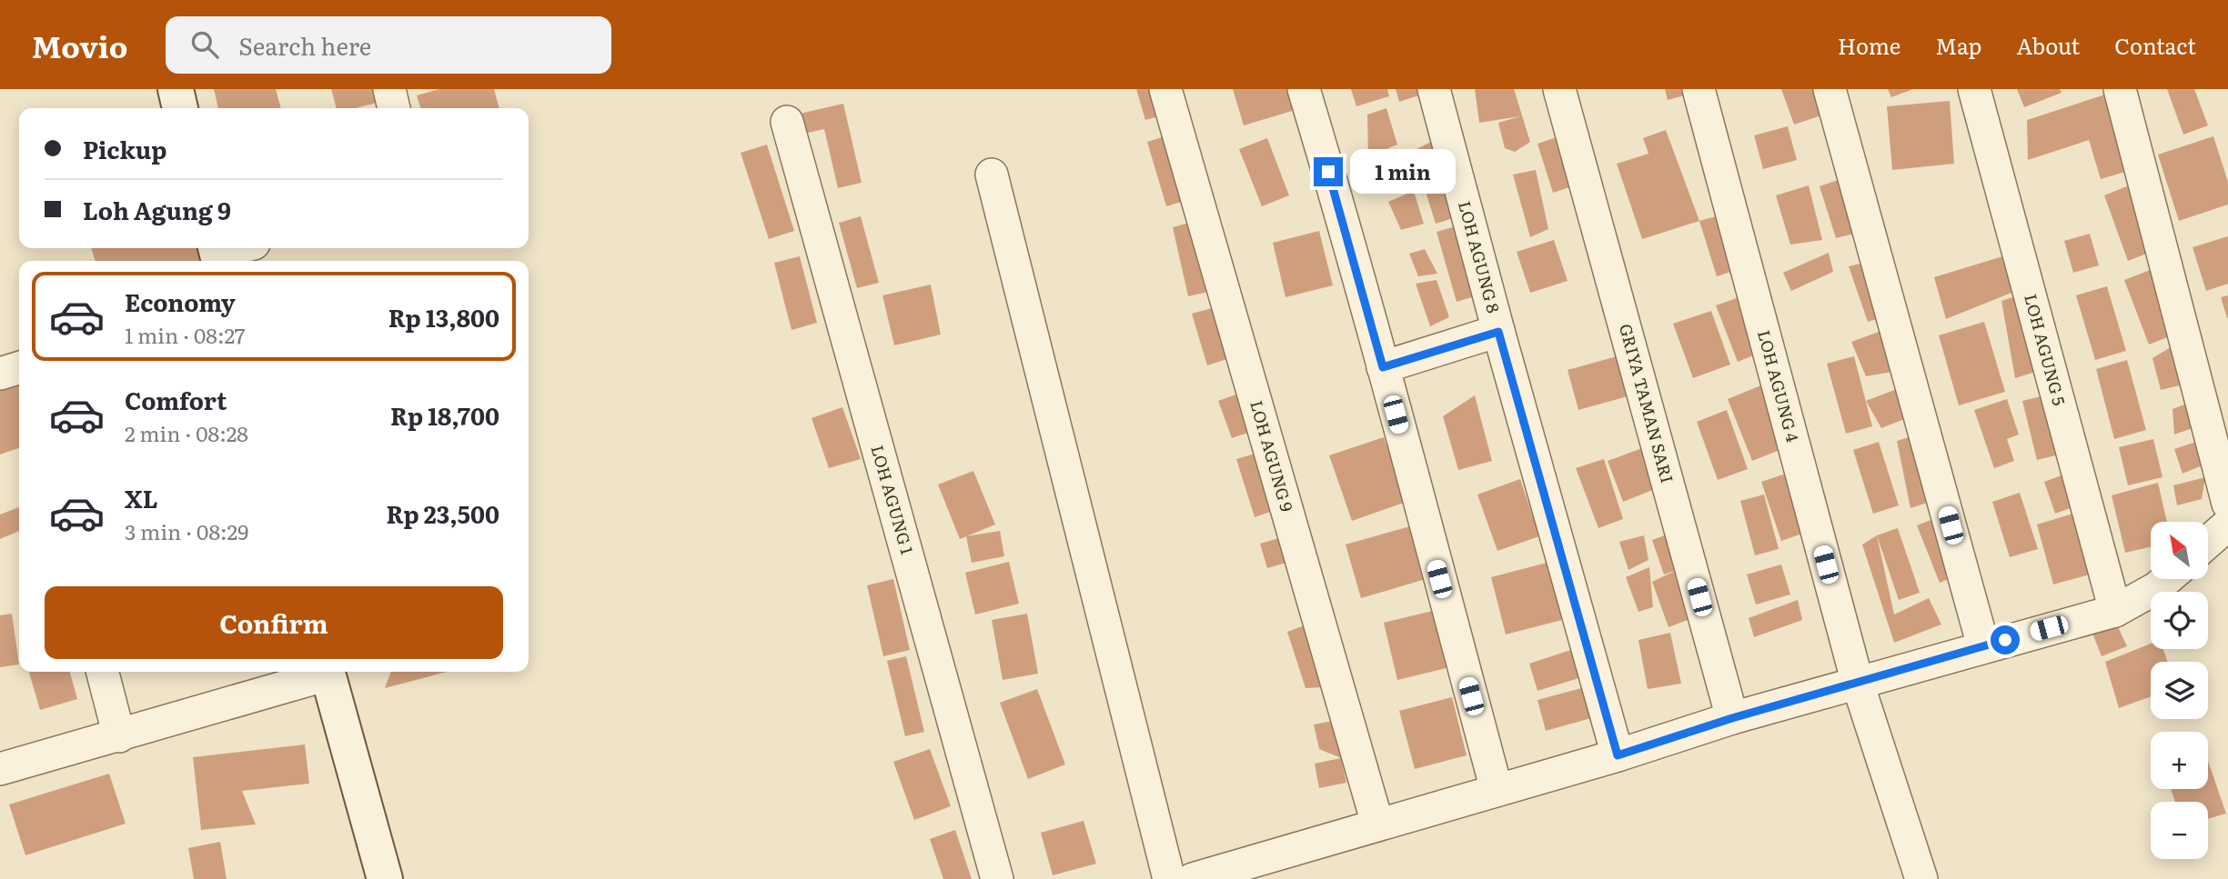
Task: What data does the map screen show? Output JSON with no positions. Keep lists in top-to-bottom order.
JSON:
{
  "streets": {
    "street": [
      "LOH AGUNG 8",
      "LOH AGUNG 5",
      "LOH AGUNG 4",
      "GRIYA TAMAN SARI",
      "LOH AGUNG 9",
      "LOH AGUNG 1"
    ]
  },
  "north": "top left",
  "page": {
    "header": "Movio",
    "search": "Search here",
    "nav": [
      "Home",
      "Map",
      "About",
      "Contact"
    ],
    "banner": ["Pickup", "Loh Agung 9"],
    "bubble": "1 min",
    "list": [
      {
        "name": "Economy",
        "note": "1 min · 08:27",
        "value": "Rp 13,800"
      },
      {
        "name": "Comfort",
        "note": "2 min · 08:28",
        "value": "Rp 18,700"
      },
      {
        "name": "XL",
        "note": "3 min · 08:29",
        "value": "Rp 23,500"
      }
    ],
    "map_buttons": ["+", "−"],
    "buttons": "Confirm"
  }
}
